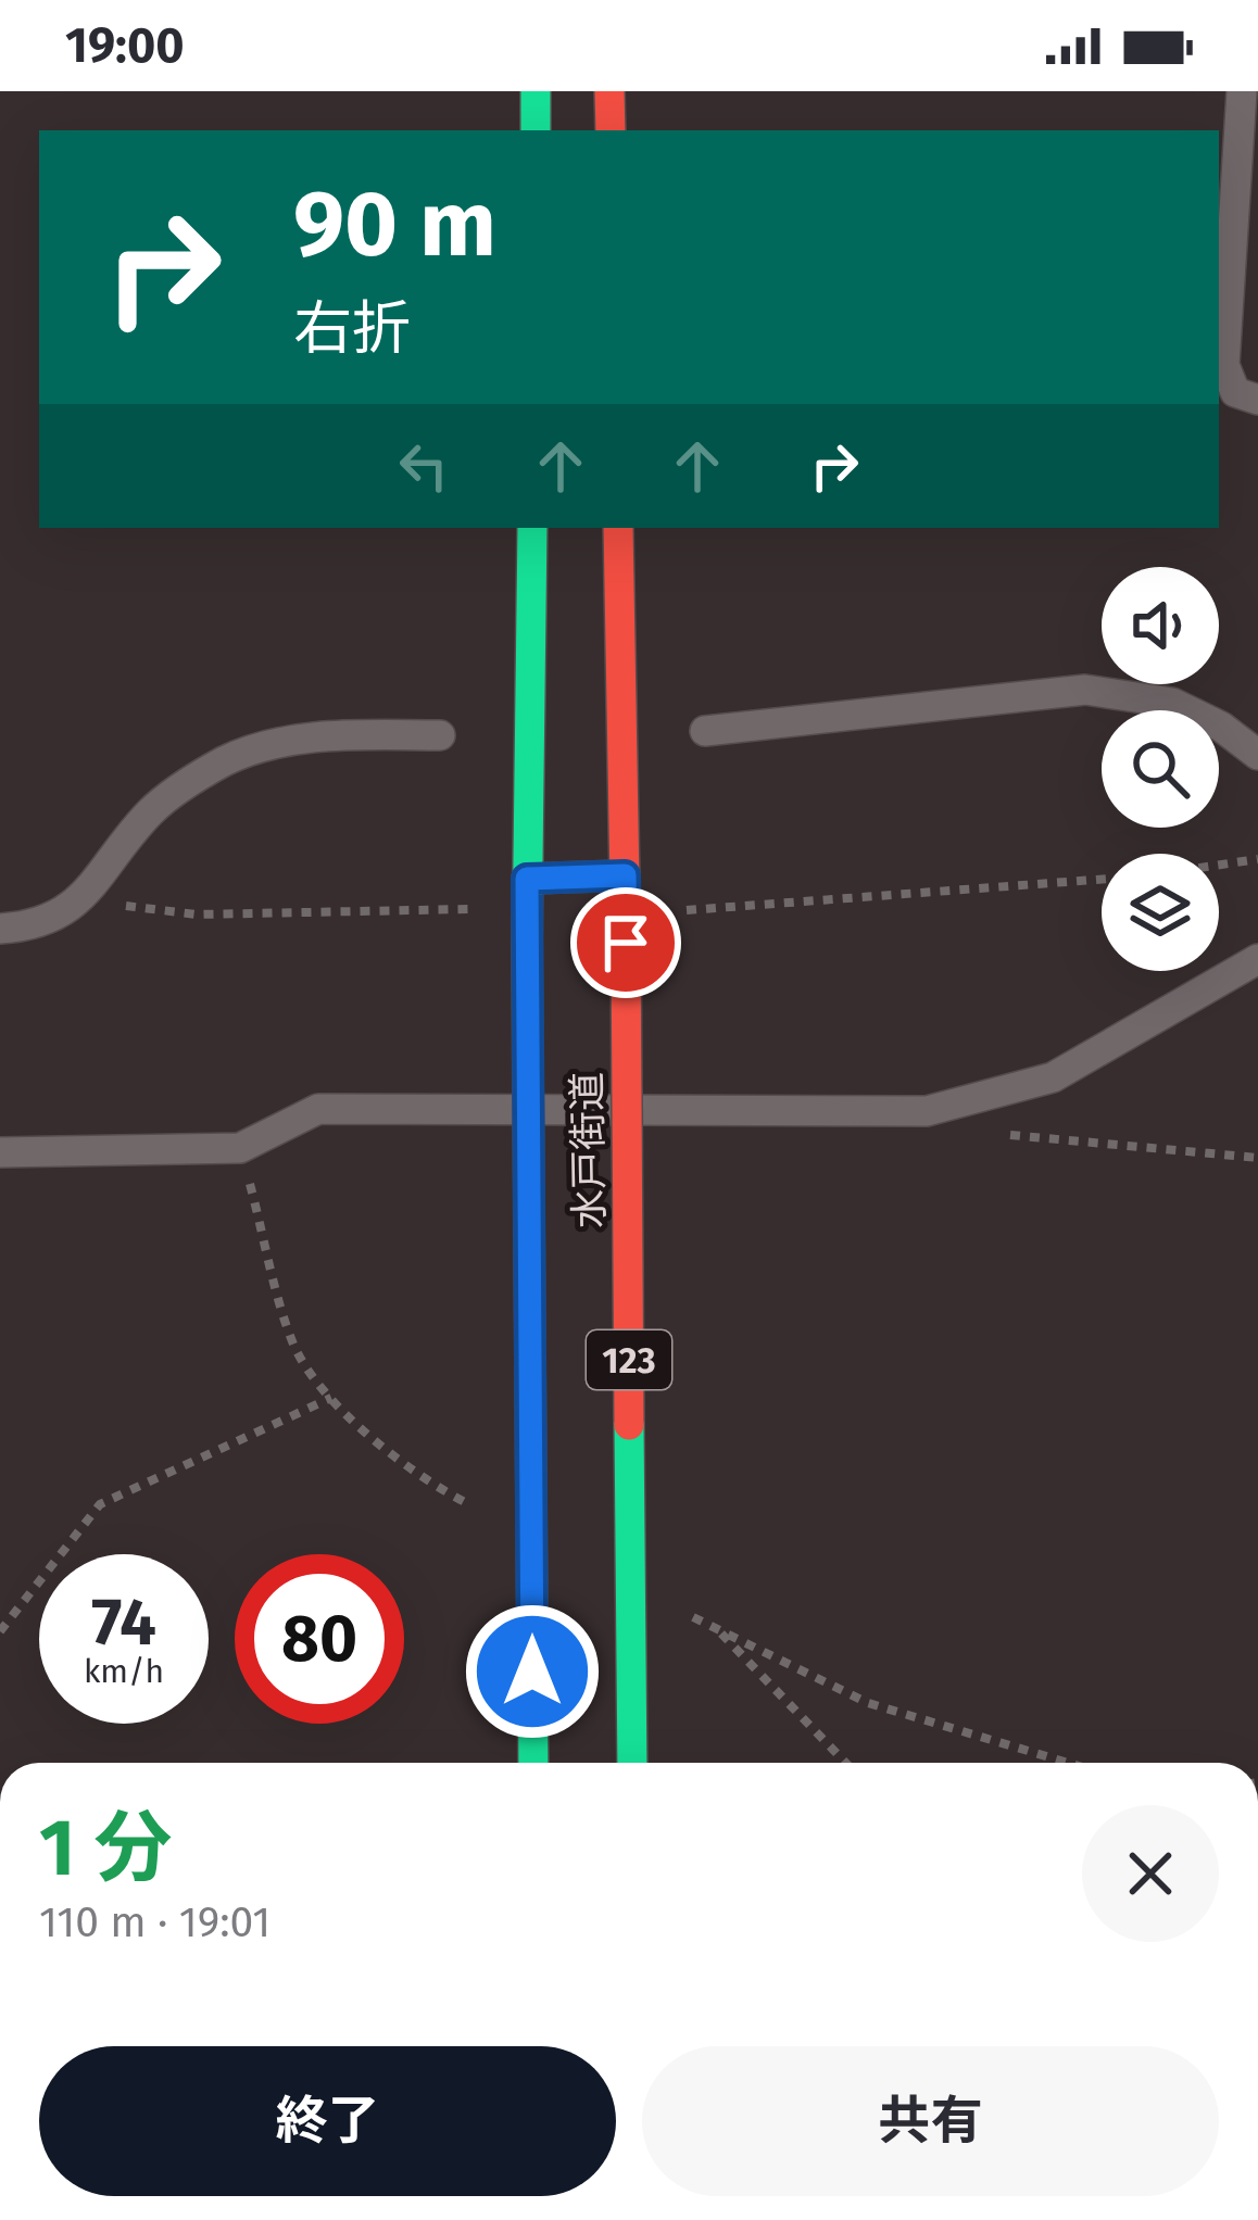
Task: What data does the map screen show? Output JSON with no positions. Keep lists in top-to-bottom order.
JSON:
{
  "streets": {
    "highway": ["水戸街道", "123"]
  },
  "page": {
    "status": "19:00",
    "turn": ["90 m", "右折"],
    "speed": "74 km/h",
    "limit": "80",
    "heading": ["1 分", "110 m · 19:01"],
    "buttons": ["終了", "共有"]
  }
}
